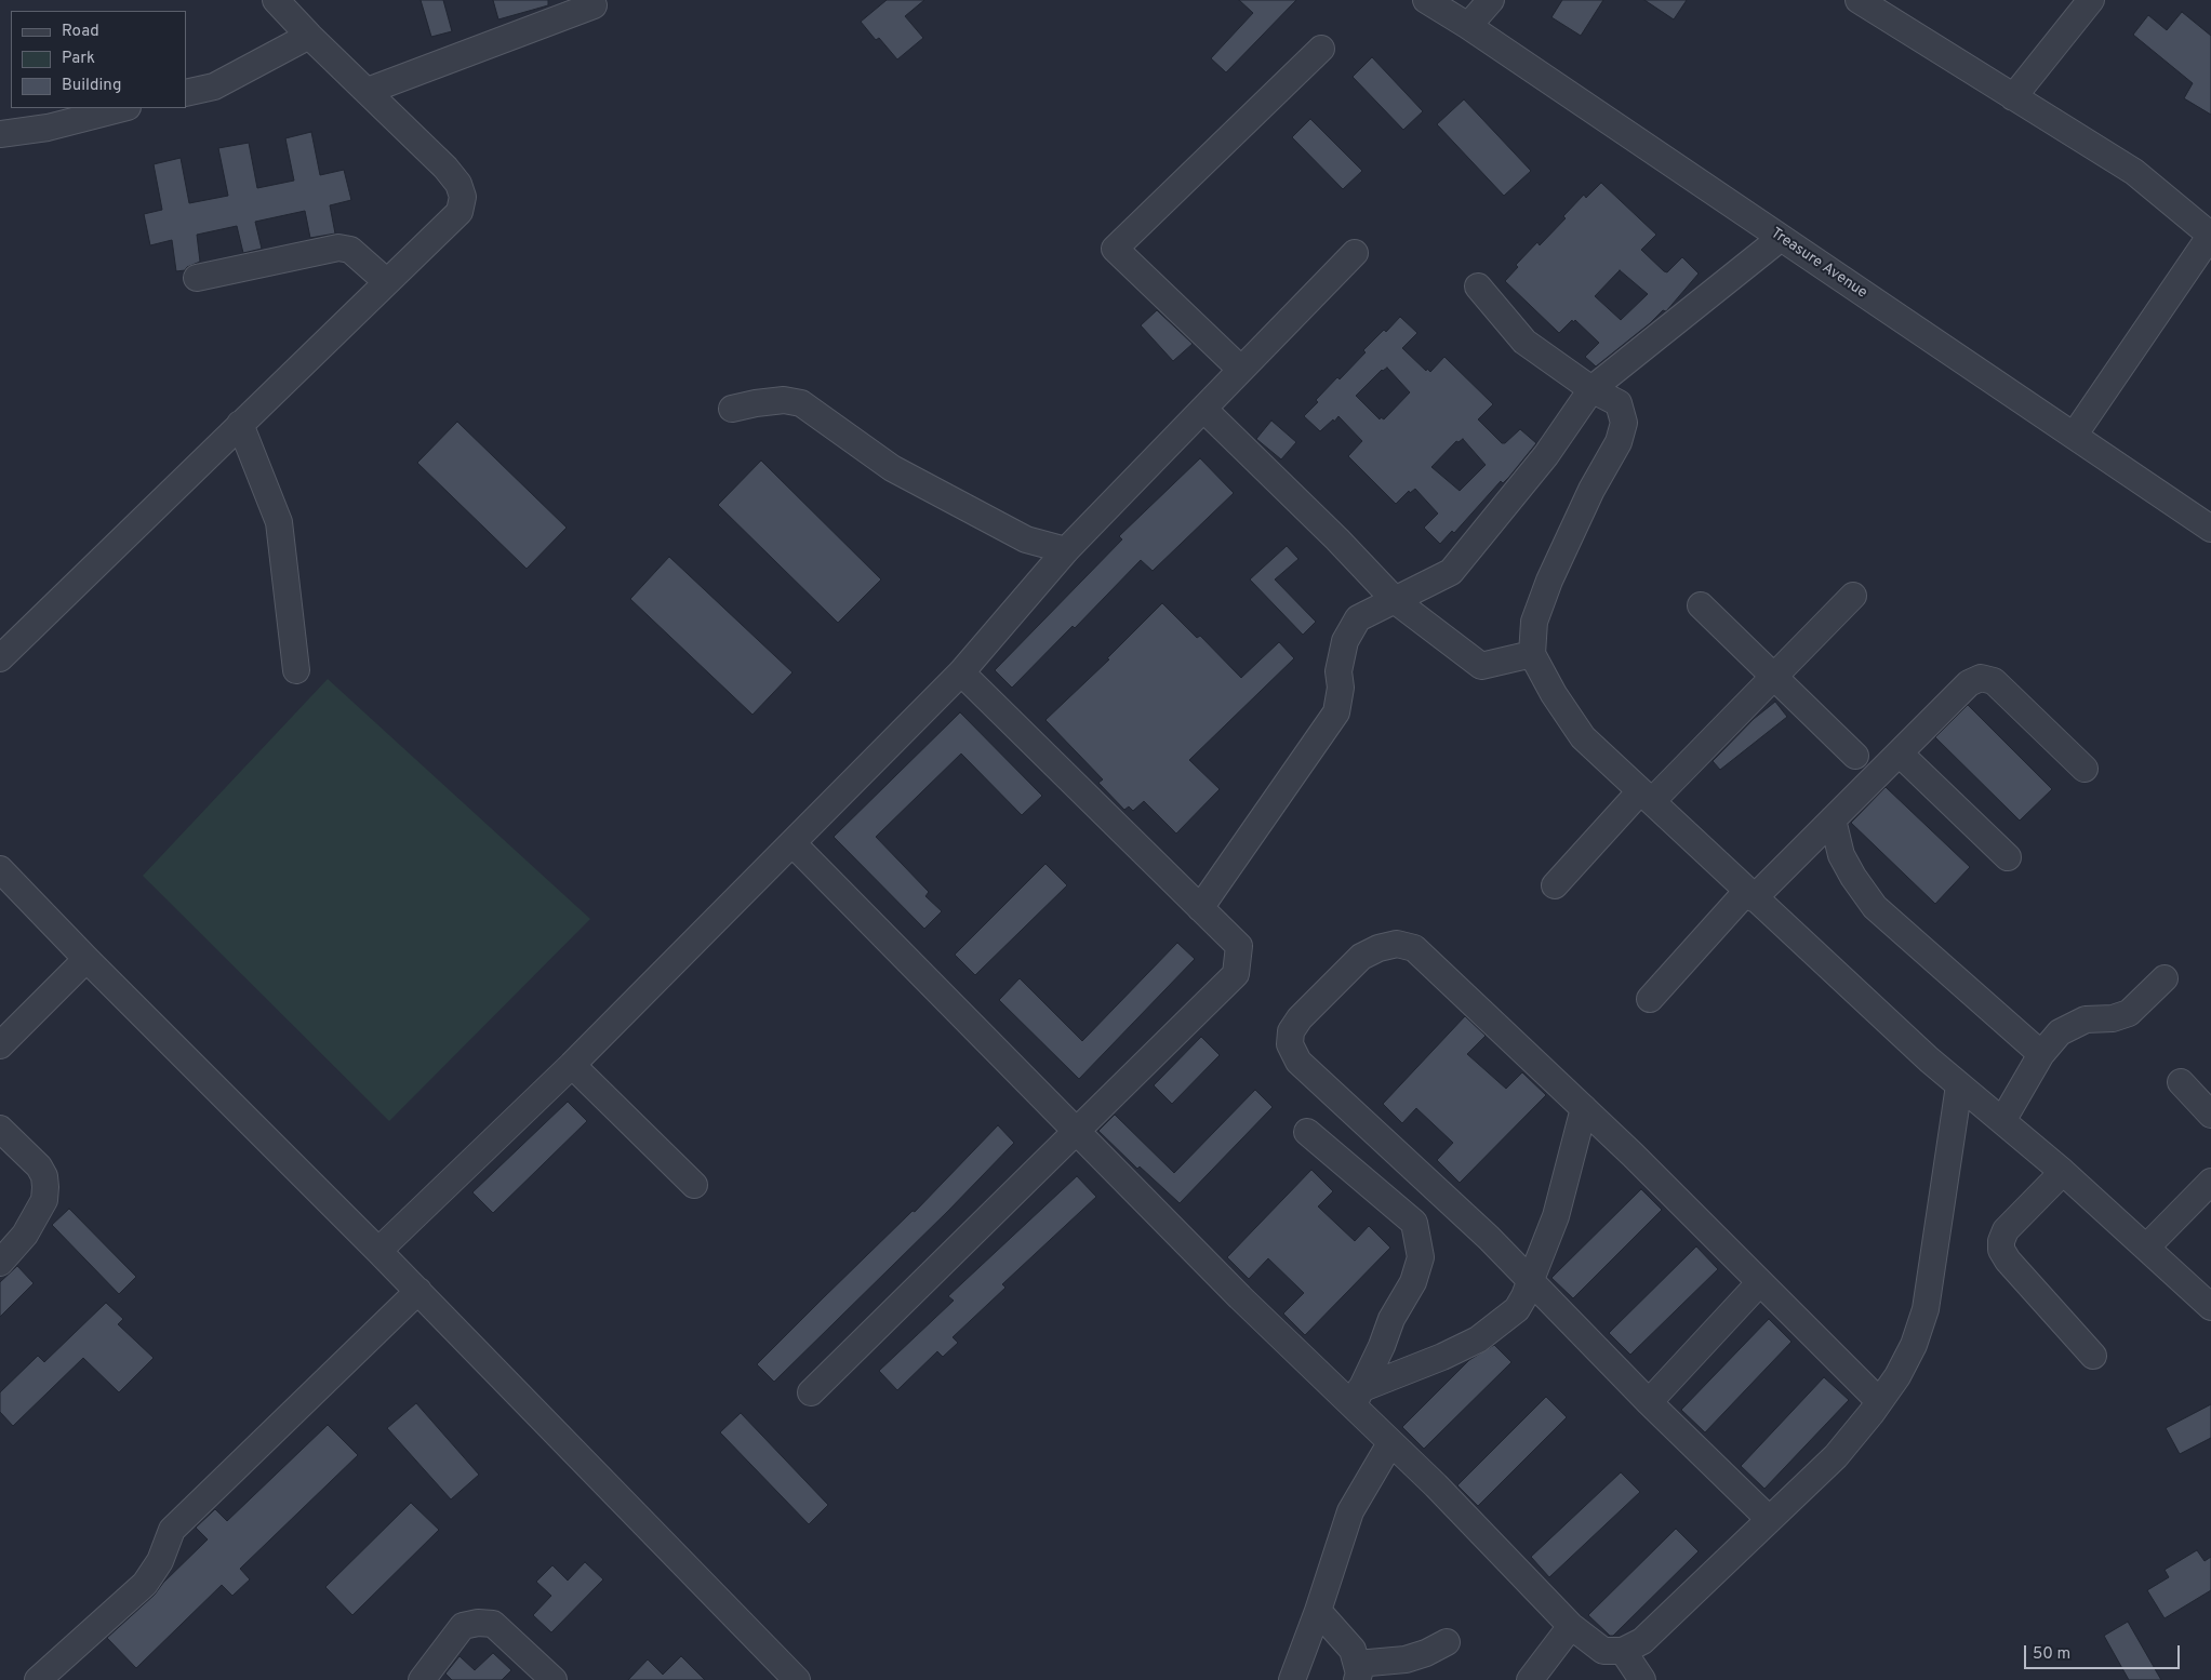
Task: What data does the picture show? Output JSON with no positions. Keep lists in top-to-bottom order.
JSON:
{
  "streets": {
    "street": ["Treasure Avenue"]
  },
  "legend": ["Road", "Park", "Building"],
  "scale_bar": "50 m"
}
